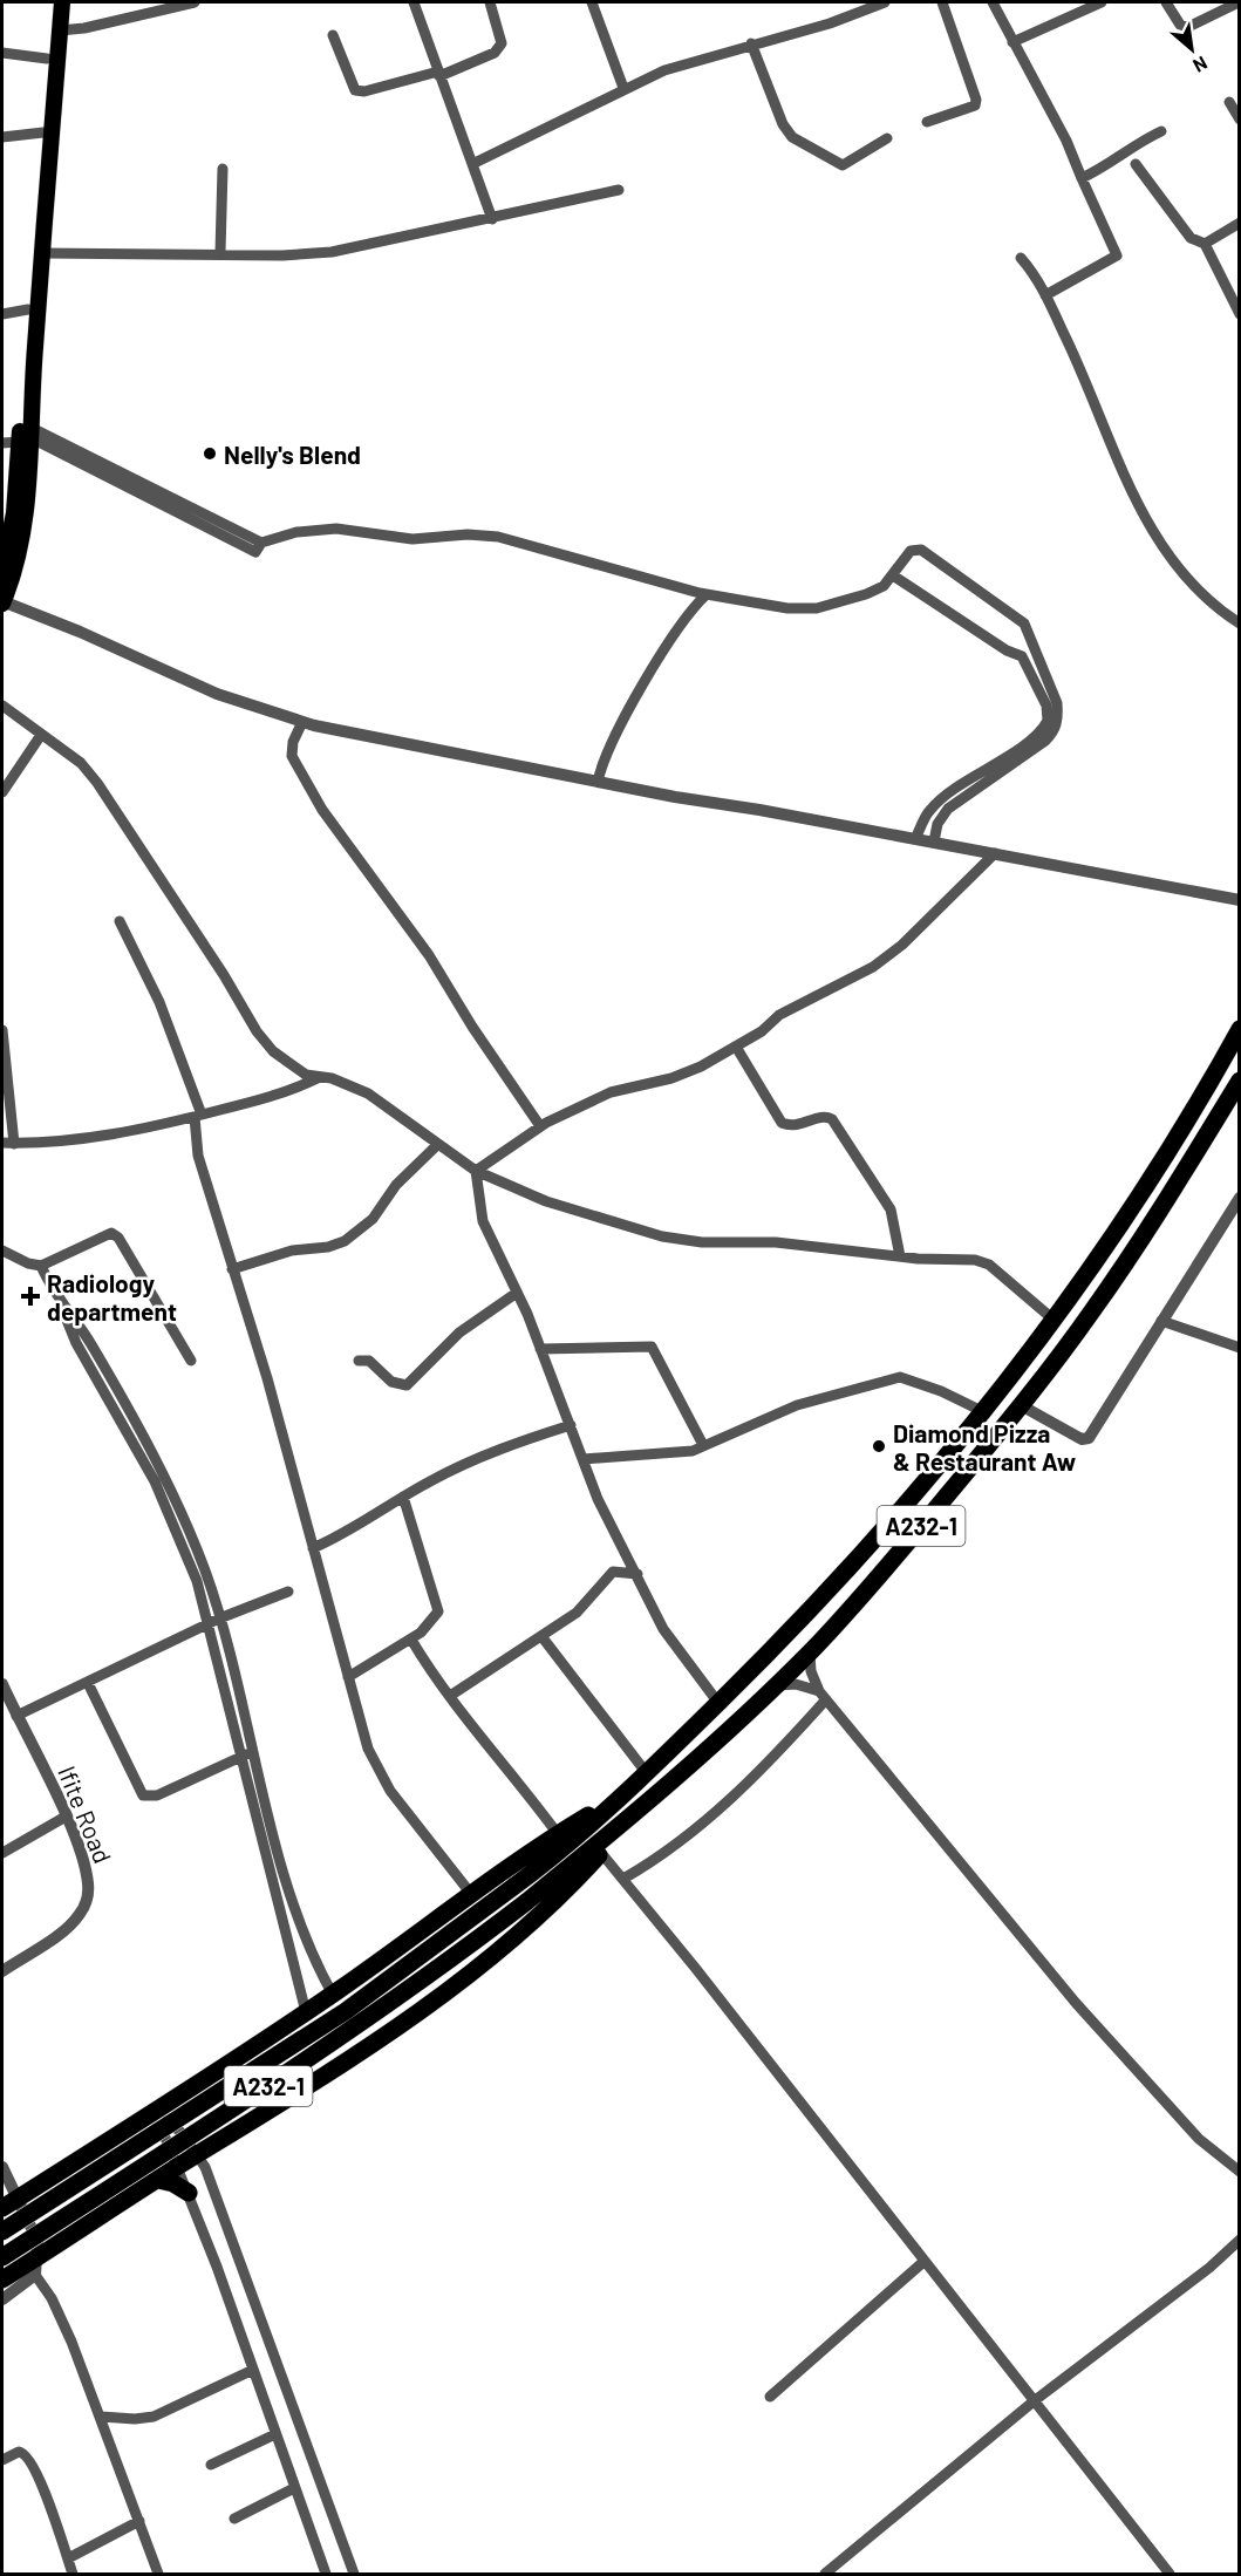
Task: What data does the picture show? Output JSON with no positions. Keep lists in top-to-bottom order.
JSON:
{
  "streets": {
    "highway": ["A232-1"],
    "street": ["Ifite Road"]
  },
  "places": {
    "other": ["Nelly's Blend", "Diamond Pizza & Restaurant Aw"],
    "health": ["Radiology department"]
  },
  "north": "bottom right"
}
